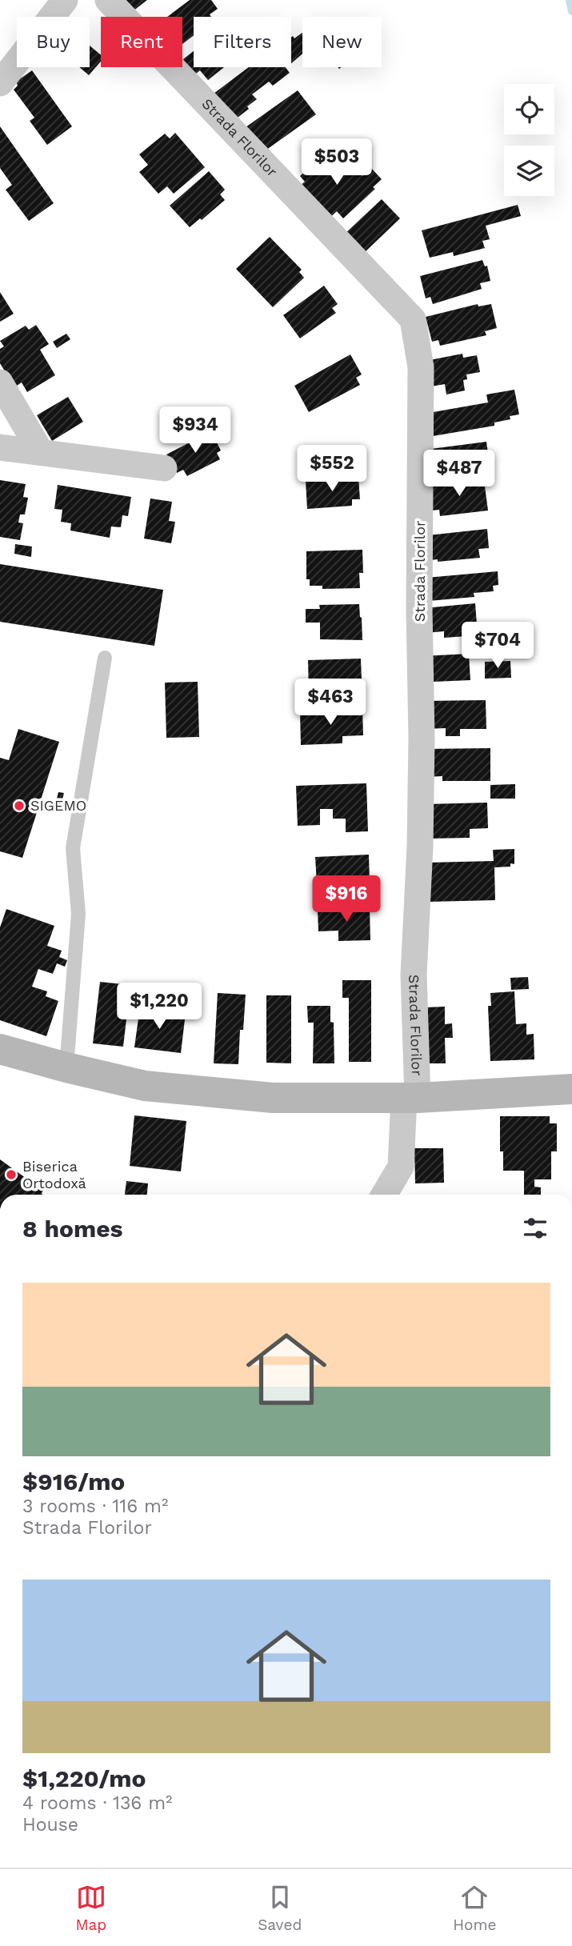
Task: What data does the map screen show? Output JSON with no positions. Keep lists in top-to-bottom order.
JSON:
{
  "streets": {
    "street": ["Strada Florilor"]
  },
  "places": ["SIGEMO", "Biserica Ortodoxă"],
  "page": {
    "chip": [
      "Buy",
      "Rent",
      "Filters",
      "New"
    ],
    "price": [
      "$503",
      "$934",
      "$552",
      "$487",
      "$704",
      "$463",
      "$916",
      "$1,220"
    ],
    "heading": "8 homes",
    "list": [
      {
        "name": "$916/mo",
        "note": "3 rooms · 116 m² · Strada Florilor"
      },
      {
        "name": "$1,220/mo",
        "note": "4 rooms · 136 m² · House"
      }
    ],
    "tabs": ["Map", "Saved", "Home"]
  }
}
